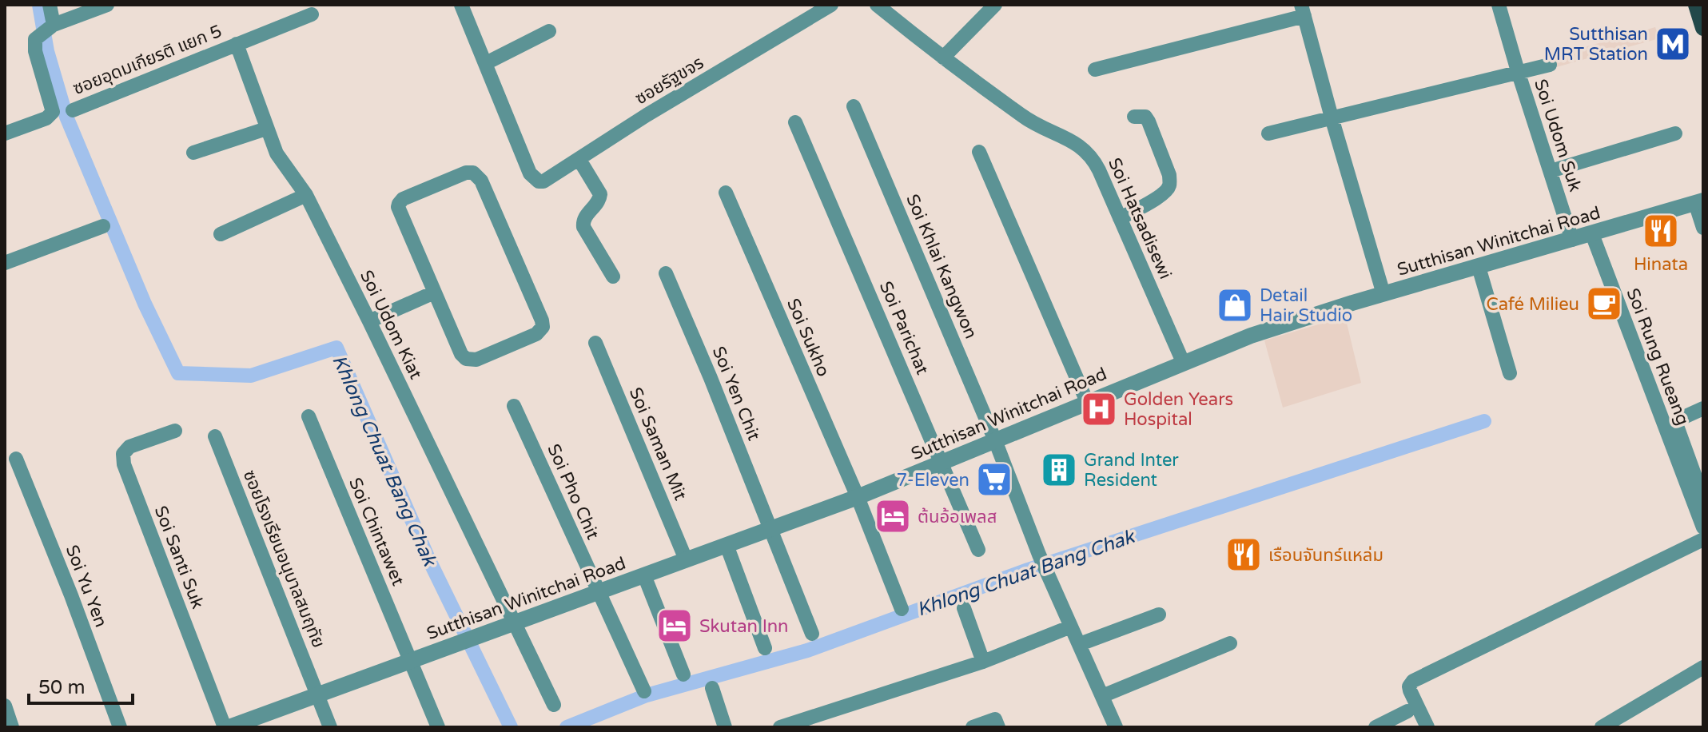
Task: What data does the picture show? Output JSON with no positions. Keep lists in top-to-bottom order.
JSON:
{
  "streets": {
    "street": [
      "ซอยอุดมเกียรติ แยก 5",
      "ซอยรัฐขจร",
      "Soi Udom Suk",
      "Soi Hatsadisewi",
      "Sutthisan Winitchai Road",
      "Soi Khlai Kangwon",
      "Soi Udom Kiat",
      "Soi Parichat",
      "Soi Sukho",
      "Soi Rung Rueang",
      "Soi Yen Chit",
      "Soi Saman Mit",
      "Soi Pho Chit",
      "Soi Chintawet",
      "Soi Santi Suk",
      "ซอยโรงเรียนอนุบาลสมฤทัย",
      "Soi Yu Yen"
    ]
  },
  "crossings": [
    ["ซอยอุดมเกียรติ แยก 5", "Soi Udom Kiat"],
    ["Soi Udom Suk", "Sutthisan Winitchai Road"],
    ["Soi Hatsadisewi", "Sutthisan Winitchai Road"],
    ["Sutthisan Winitchai Road", "Soi Khlai Kangwon"],
    ["Sutthisan Winitchai Road", "Soi Udom Kiat"],
    ["Sutthisan Winitchai Road", "Soi Parichat"],
    ["Sutthisan Winitchai Road", "Soi Sukho"],
    ["Sutthisan Winitchai Road", "Soi Rung Rueang"],
    ["Sutthisan Winitchai Road", "Soi Yen Chit"],
    ["Sutthisan Winitchai Road", "Soi Saman Mit"],
    ["Sutthisan Winitchai Road", "Soi Pho Chit"],
    ["Sutthisan Winitchai Road", "Soi Chintawet"],
    ["Sutthisan Winitchai Road", "ซอยโรงเรียนอนุบาลสมฤทัย"]
  ],
  "water": ["Khlong Chuat Bang Chak"],
  "places": {
    "metro station": ["Sutthisan MRT Station"],
    "restaurant": ["Hinata", "เรือนจันทร์แหล่ม"],
    "cafe": ["Café Milieu"],
    "shop": ["Detail Hair Studio"],
    "hospital": ["Golden Years Hospital"],
    "building": ["Grand Inter Resident"],
    "supermarket": ["7-Eleven"],
    "hotel": ["ต้นอ้อเพลส", "Skutan Inn"]
  },
  "scale_bar": "50 m"
}
